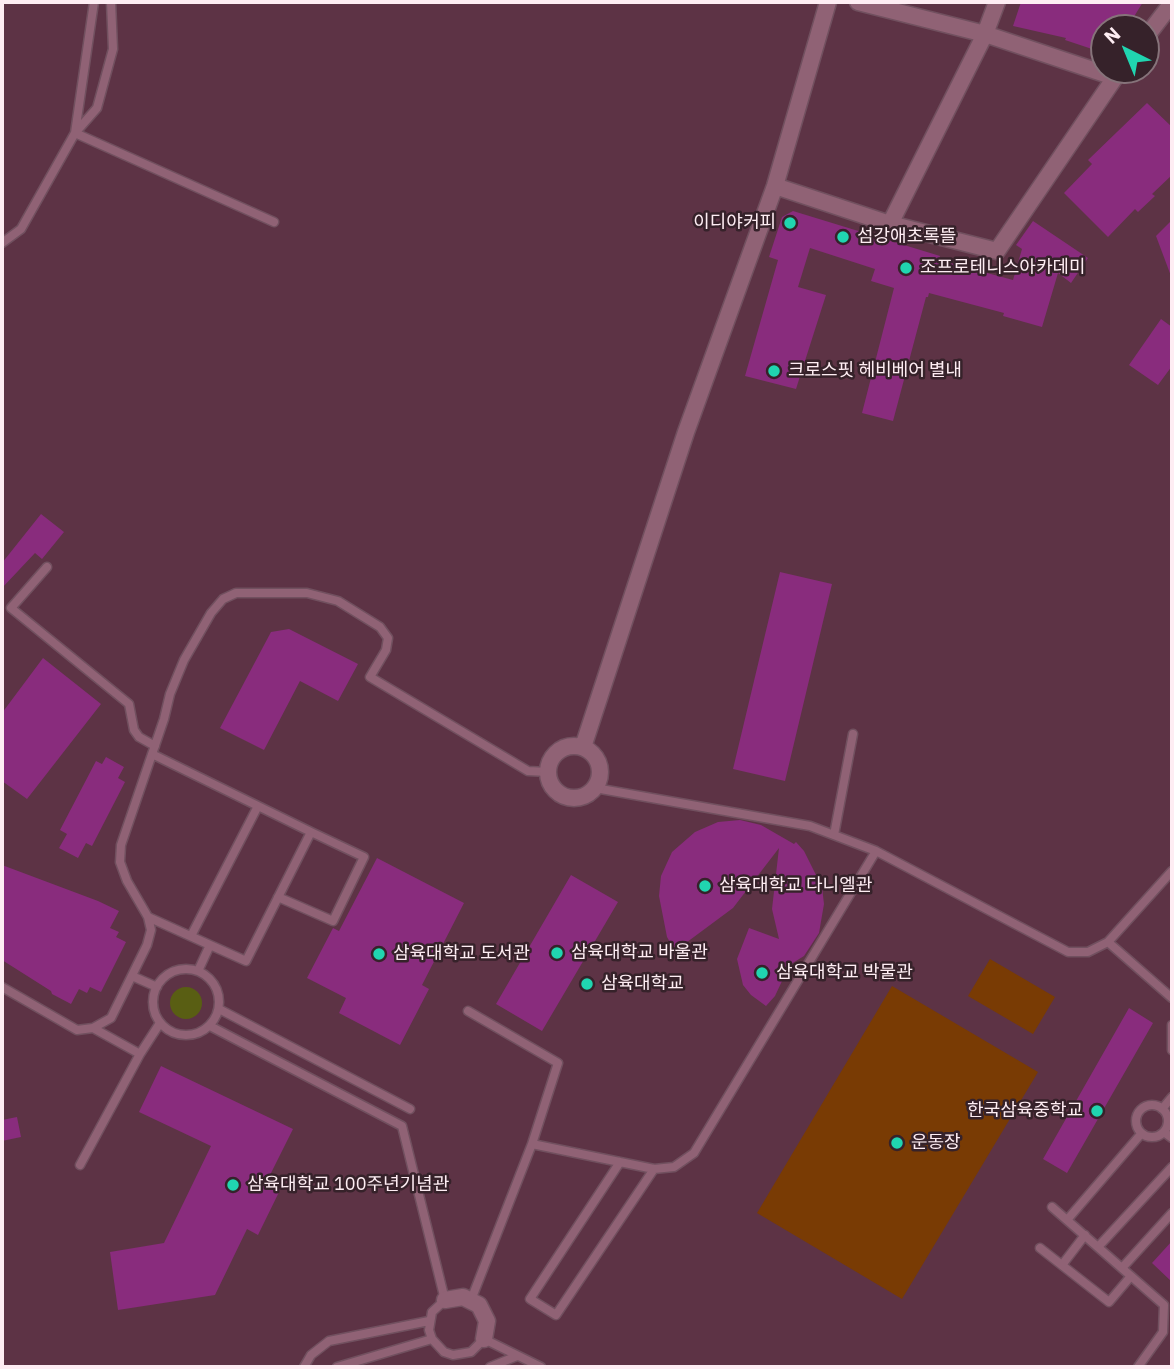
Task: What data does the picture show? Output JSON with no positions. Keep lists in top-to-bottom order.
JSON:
{
  "places": [
    "이디야커피",
    "섬강애초록뜰",
    "조프로테니스아카데미",
    "크로스핏 헤비베어 별내",
    "삼육대학교 다니엘관",
    "삼육대학교 바울관",
    "삼육대학교 도서관",
    "삼육대학교 박물관",
    "삼육대학교",
    "한국삼육중학교",
    "운동장",
    "삼육대학교 100주년기념관"
  ],
  "north": "top left"
}
